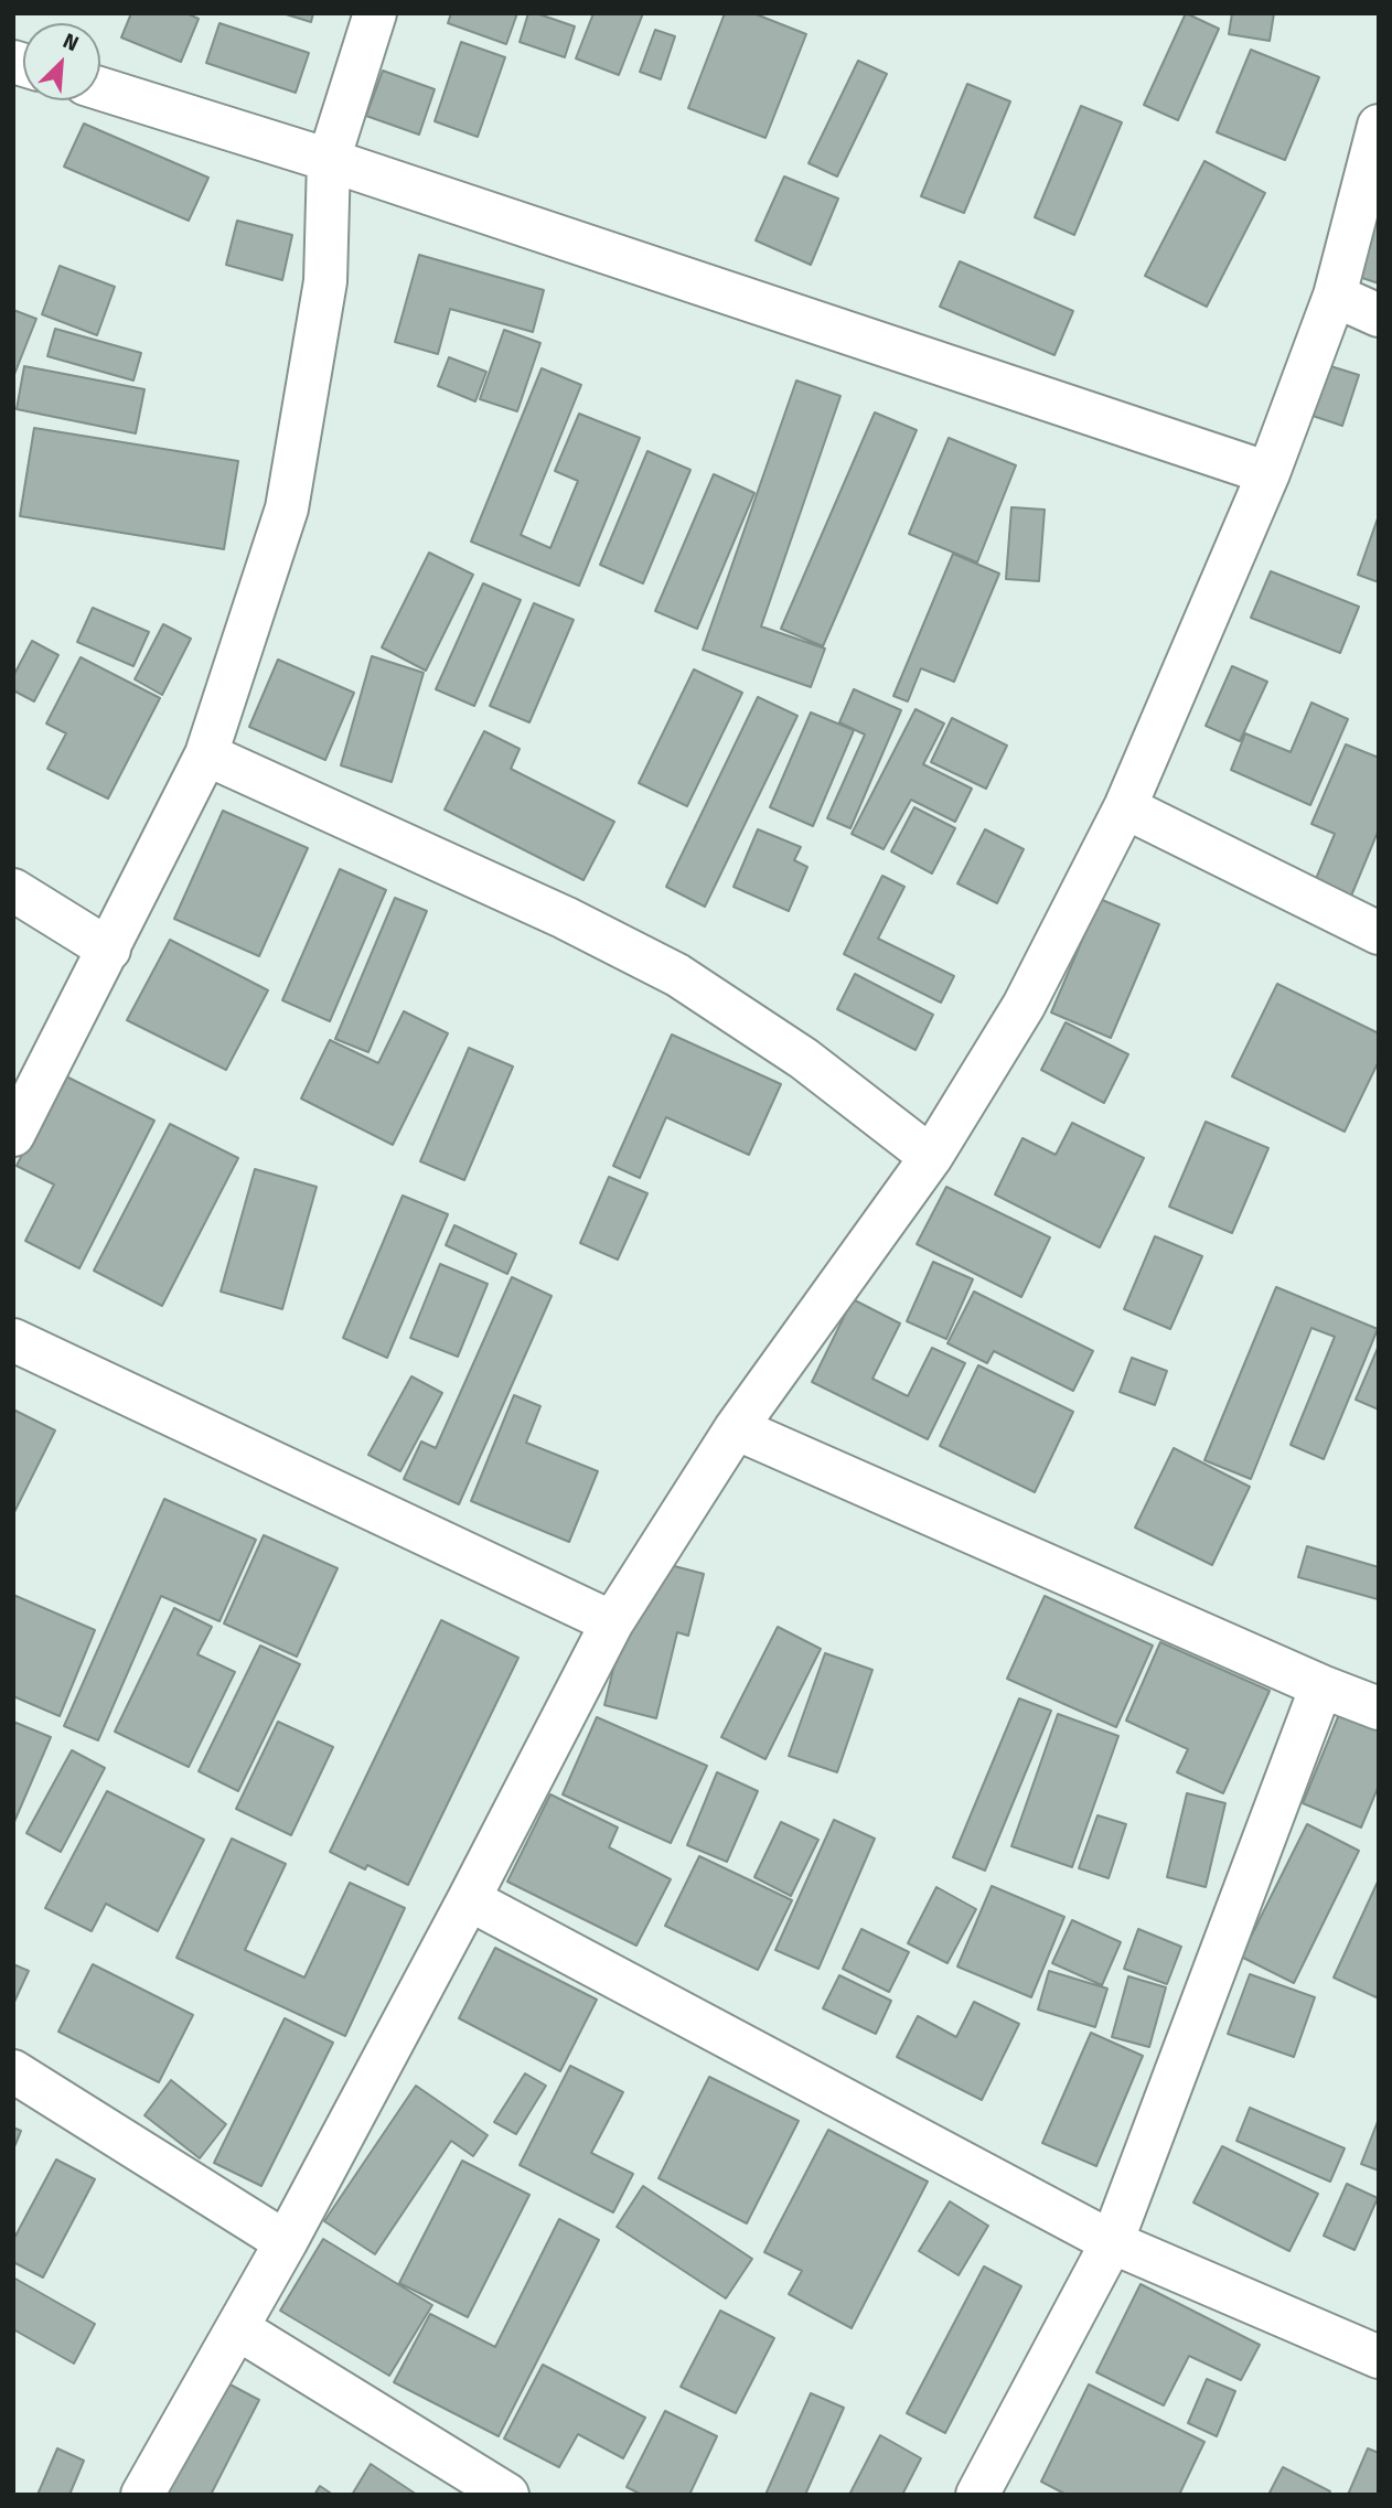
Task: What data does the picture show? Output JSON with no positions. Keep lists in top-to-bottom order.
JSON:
{
  "north": "top right"
}
